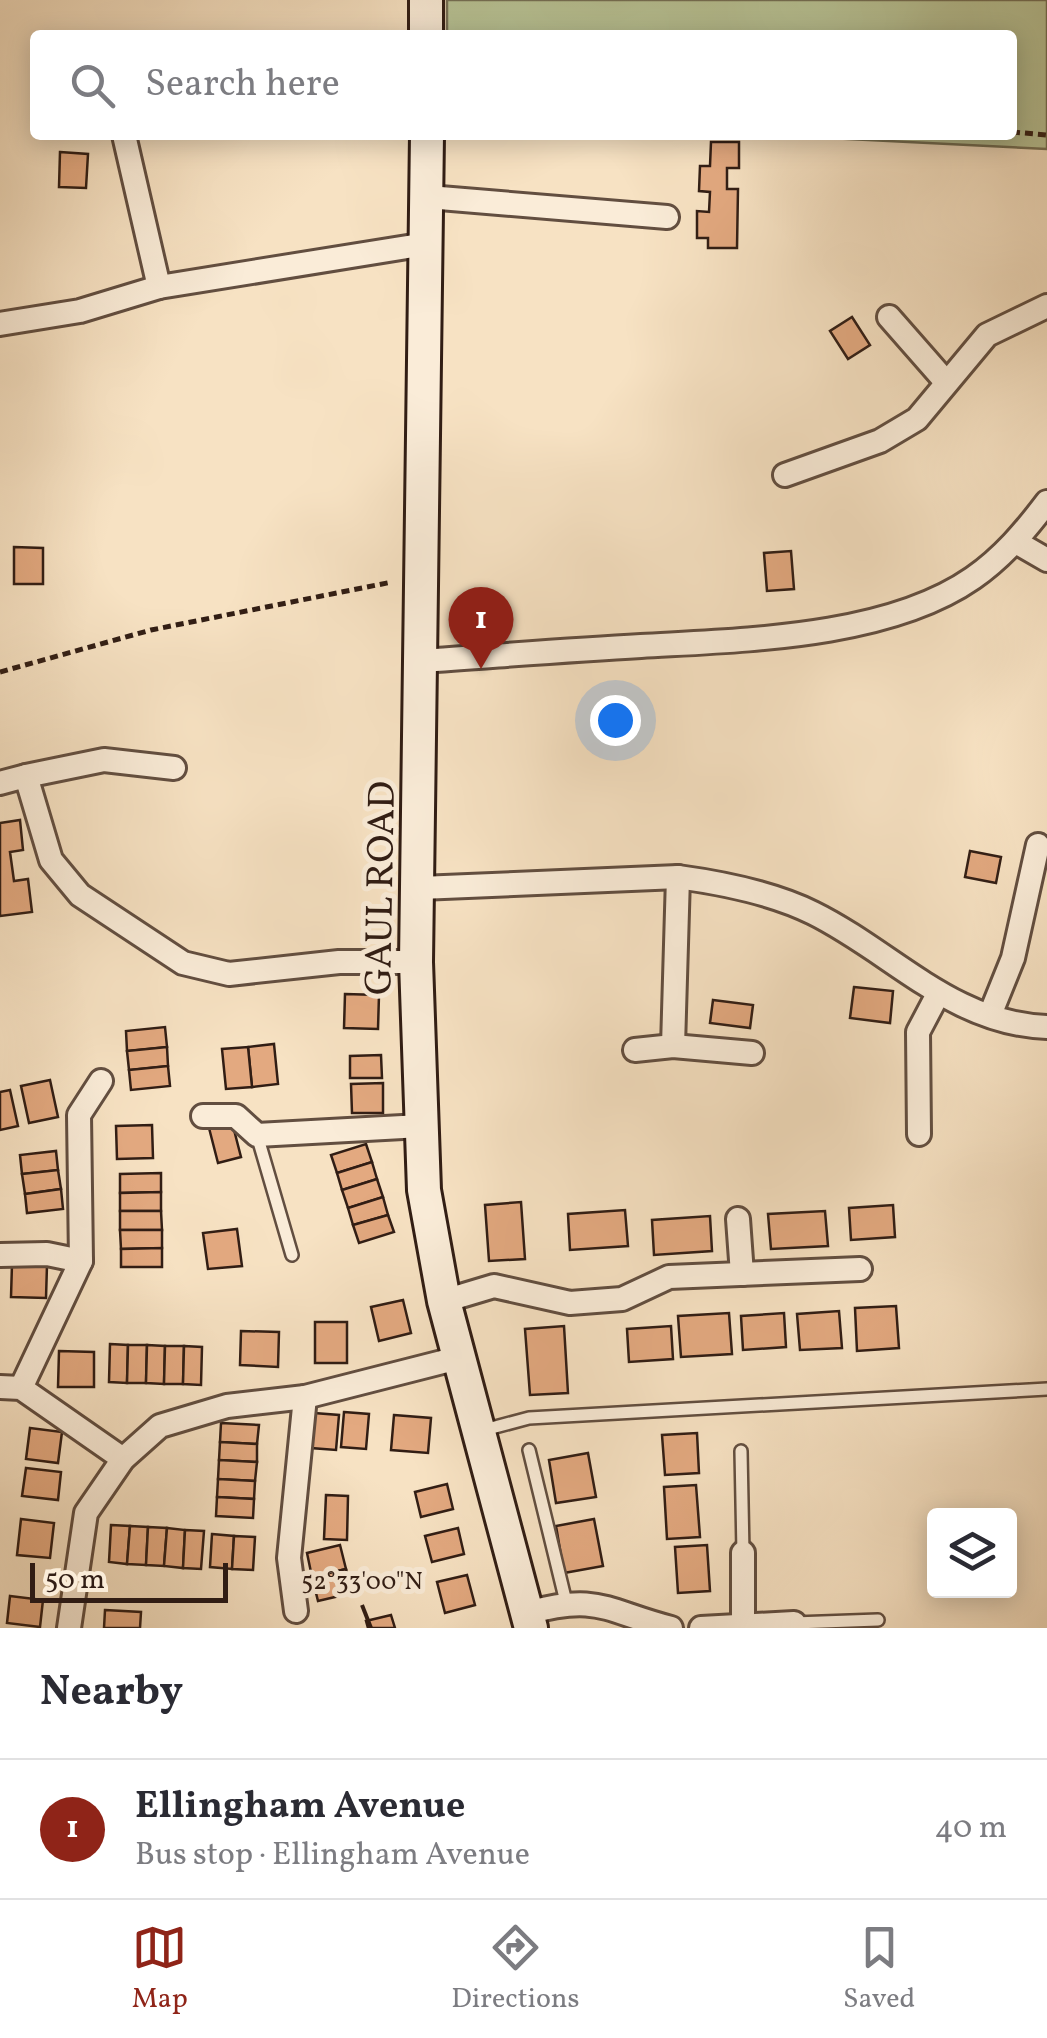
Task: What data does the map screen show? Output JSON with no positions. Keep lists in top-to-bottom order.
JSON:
{
  "streets": {
    "street": ["GAUL ROAD"]
  },
  "scale_bar": "50 m",
  "page": {
    "search": "Search here",
    "pins": "1",
    "scale": "50 m",
    "heading": "Nearby",
    "list": [
      {
        "mark": "1",
        "name": "Ellingham Avenue",
        "note": "Bus stop · Ellingham Avenue",
        "value": "40 m"
      }
    ],
    "nav": ["Map", "Directions", "Saved"]
  },
  "coordinates": ["52°33'00\"N"]
}
